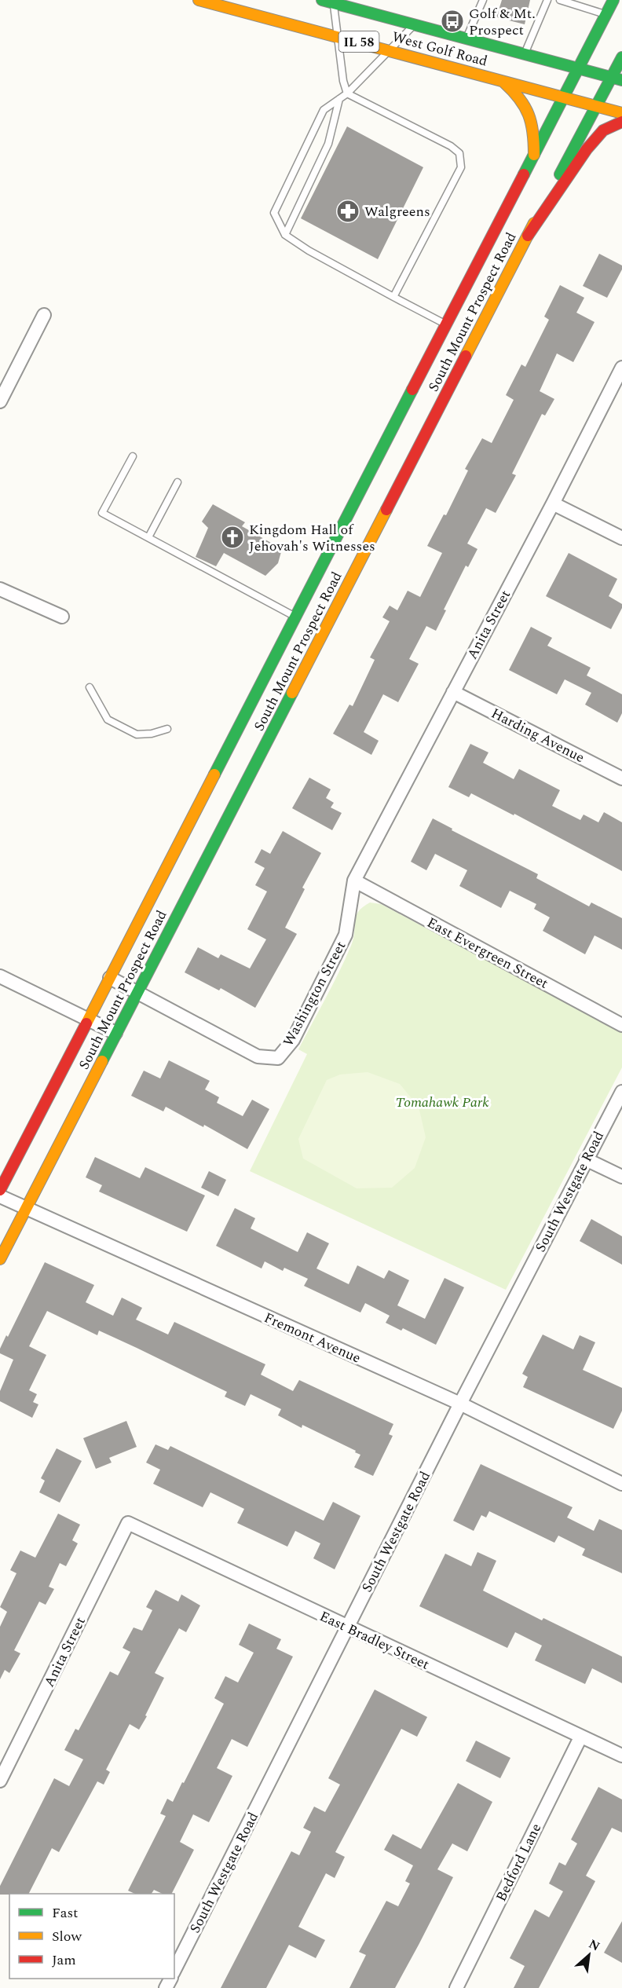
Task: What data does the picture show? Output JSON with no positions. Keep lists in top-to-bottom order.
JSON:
{
  "streets": {
    "main road": ["IL 58", "West Golf Road", "South Mount Prospect Road"],
    "street": [
      "Anita Street",
      "Harding Avenue",
      "East Evergreen Street",
      "Washington Street",
      "South Westgate Road",
      "Fremont Avenue",
      "East Bradley Street",
      "Bedford Lane"
    ]
  },
  "crossings": [
    ["IL 58", "West Golf Road"],
    ["IL 58", "South Mount Prospect Road"],
    ["West Golf Road", "South Mount Prospect Road"],
    ["South Mount Prospect Road", "Washington Street"],
    ["South Mount Prospect Road", "Fremont Avenue"],
    ["Anita Street", "Harding Avenue"],
    ["Anita Street", "East Evergreen Street"],
    ["Anita Street", "Washington Street"],
    ["Anita Street", "East Bradley Street"],
    ["East Evergreen Street", "Washington Street"],
    ["South Westgate Road", "Fremont Avenue"],
    ["South Westgate Road", "East Bradley Street"],
    ["East Bradley Street", "Bedford Lane"]
  ],
  "parks": ["Tomahawk Park"],
  "places": {
    "bus stop": ["Golf & Mt. Prospect"],
    "pharmacy": ["Walgreens"],
    "church": ["Kingdom Hall of Jehovah's Witnesses"]
  },
  "legend": ["Fast", "Slow", "Jam"],
  "north": "top right"
}
